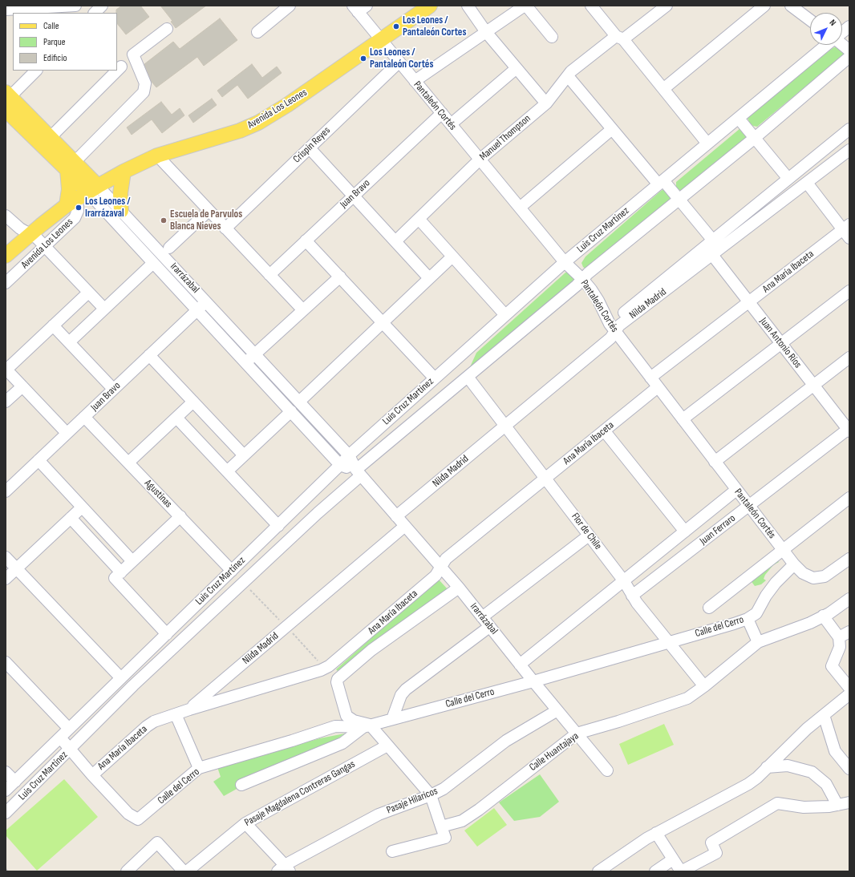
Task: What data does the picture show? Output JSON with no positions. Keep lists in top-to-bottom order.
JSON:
{
  "streets": {
    "main road": ["Avenida Los Leones", "Irarrázabal"],
    "street": [
      "Pantaleón Cortés",
      "Manuel Thompson",
      "Crispín Reyes",
      "Juan Bravo",
      "Luis Cruz Martínez",
      "Ana María Ibaceta",
      "Nilda Madrid",
      "Juan Antonio Ríos",
      "Agustinas",
      "Juan Ferraro",
      "Flor de Chile",
      "Calle del Cerro",
      "Calle Huantajaya",
      "Pasaje Magdalena Contreras Gangas",
      "Pasaje Hilaricos"
    ]
  },
  "crossings": [
    ["Pantaleón Cortés", "Avenida Los Leones"],
    ["Pantaleón Cortés", "Manuel Thompson"],
    ["Pantaleón Cortés", "Crispín Reyes"],
    ["Pantaleón Cortés", "Juan Bravo"],
    ["Pantaleón Cortés", "Luis Cruz Martínez"],
    ["Pantaleón Cortés", "Ana María Ibaceta"],
    ["Pantaleón Cortés", "Nilda Madrid"],
    ["Pantaleón Cortés", "Juan Ferraro"],
    ["Pantaleón Cortés", "Calle del Cerro"],
    ["Avenida Los Leones", "Irarrázabal"],
    ["Juan Bravo", "Irarrázabal"],
    ["Juan Bravo", "Agustinas"],
    ["Luis Cruz Martínez", "Irarrázabal"],
    ["Luis Cruz Martínez", "Agustinas"],
    ["Luis Cruz Martínez", "Flor de Chile"],
    ["Ana María Ibaceta", "Irarrázabal"],
    ["Ana María Ibaceta", "Nilda Madrid"],
    ["Ana María Ibaceta", "Juan Antonio Ríos"],
    ["Ana María Ibaceta", "Flor de Chile"],
    ["Ana María Ibaceta", "Calle del Cerro"],
    ["Irarrázabal", "Nilda Madrid"],
    ["Irarrázabal", "Juan Ferraro"],
    ["Irarrázabal", "Calle del Cerro"],
    ["Irarrázabal", "Calle Huantajaya"],
    ["Irarrázabal", "Pasaje Hilaricos"],
    ["Nilda Madrid", "Juan Antonio Ríos"],
    ["Nilda Madrid", "Flor de Chile"],
    ["Juan Antonio Ríos", "Juan Ferraro"],
    ["Juan Ferraro", "Flor de Chile"],
    ["Flor de Chile", "Calle del Cerro"],
    ["Flor de Chile", "Calle Huantajaya"]
  ],
  "places": [
    "Los Leones / Pantaleón Cortes",
    "Los Leones / Pantaleón Cortés",
    "Los Leones / Irarrázaval",
    "Escuela de Parvulos Blanca Nieves"
  ],
  "legend": ["Calle", "Parque", "Edificio"],
  "north": "top right"
}
